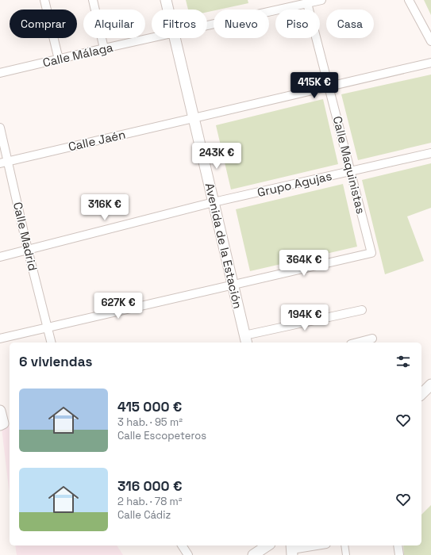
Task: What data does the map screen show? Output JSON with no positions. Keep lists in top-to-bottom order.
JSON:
{
  "streets": {
    "street": [
      "Calle Málaga",
      "Calle Jaén",
      "Calle Maquinistas",
      "Grupo Agujas",
      "Calle Madrid",
      "Avenida de la Estación"
    ]
  },
  "crossings": [
    ["Calle Málaga", "Calle Maquinistas"],
    ["Calle Jaén", "Calle Maquinistas"],
    ["Calle Jaén", "Calle Madrid"],
    ["Calle Jaén", "Avenida de la Estación"],
    ["Calle Maquinistas", "Grupo Agujas"],
    ["Calle Maquinistas", "Avenida de la Estación"],
    ["Grupo Agujas", "Calle Madrid"],
    ["Grupo Agujas", "Avenida de la Estación"]
  ],
  "page": {
    "chip": [
      "Comprar",
      "Alquilar",
      "Filtros",
      "Nuevo",
      "Piso",
      "Casa"
    ],
    "price": [
      "415K €",
      "243K €",
      "316K €",
      "364K €",
      "627K €",
      "194K €"
    ],
    "heading": "6 viviendas",
    "list": [
      {
        "name": "415 000 €",
        "note": "3 hab. · 95 m² · Calle Escopeteros"
      },
      {
        "name": "316 000 €",
        "note": "2 hab. · 78 m² · Calle Cádiz"
      }
    ]
  }
}
